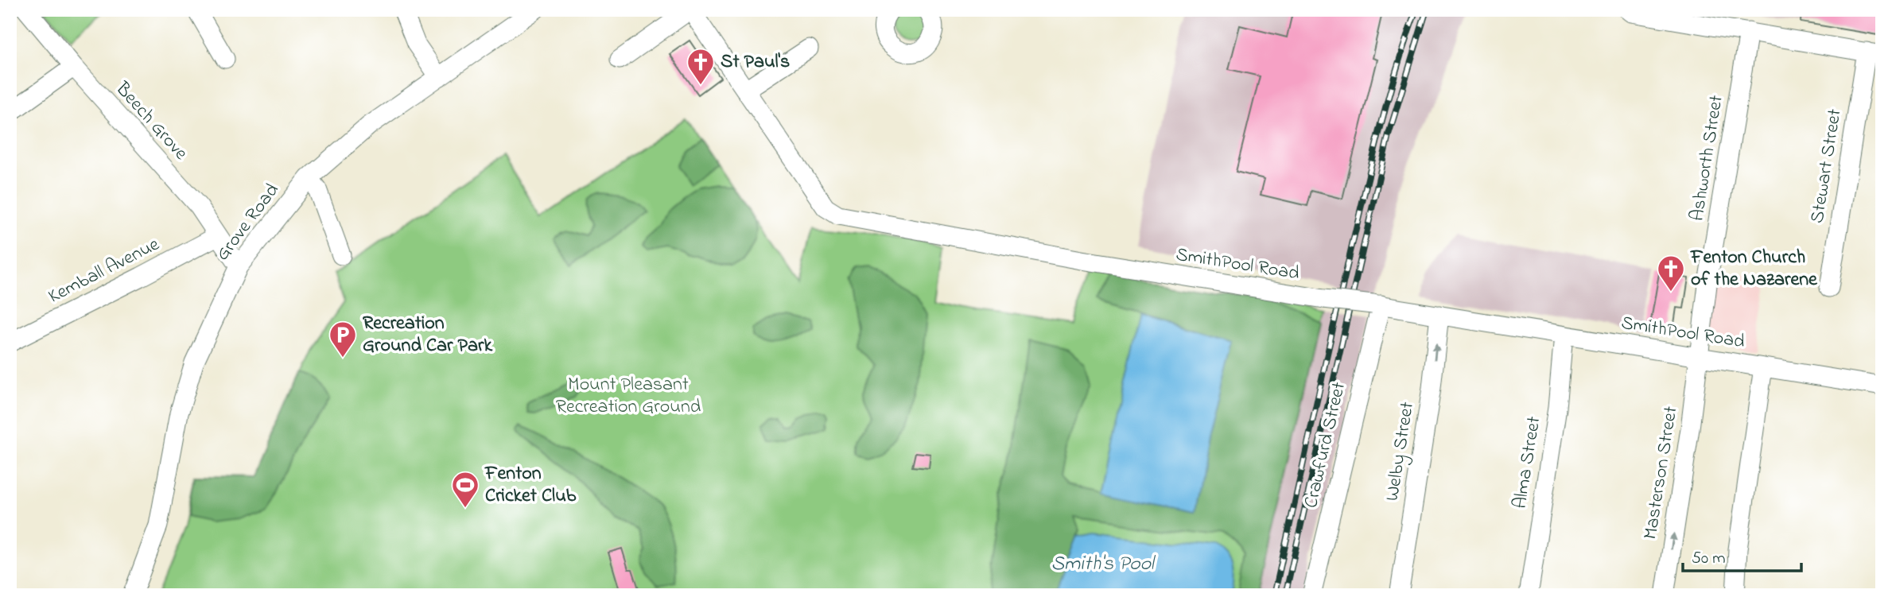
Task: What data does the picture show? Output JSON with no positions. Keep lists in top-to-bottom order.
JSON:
{
  "streets": {
    "street": [
      "Beech Grove",
      "Ashworth Street",
      "Stewart Street",
      "Grove Road",
      "SmithPool Road",
      "Kemball Avenue",
      "Crawfurd Street",
      "Welby Street",
      "Alma Street",
      "Masterson Street"
    ]
  },
  "crossings": [
    ["Beech Grove", "Grove Road"],
    ["Beech Grove", "Kemball Avenue"],
    ["Ashworth Street", "SmithPool Road"],
    ["Ashworth Street", "Masterson Street"],
    ["SmithPool Road", "Crawfurd Street"],
    ["SmithPool Road", "Welby Street"],
    ["SmithPool Road", "Alma Street"],
    ["SmithPool Road", "Masterson Street"]
  ],
  "one_way": ["Welby Street"],
  "water": ["Smith's Pool"],
  "parks": ["Mount Pleasant Recreation Ground"],
  "places": {
    "church": ["St Paul's", "Fenton Church of the Nazarene"],
    "parking": ["Recreation Ground Car Park"],
    "sports": ["Fenton Cricket Club"]
  },
  "scale_bar": "50 m"
}
